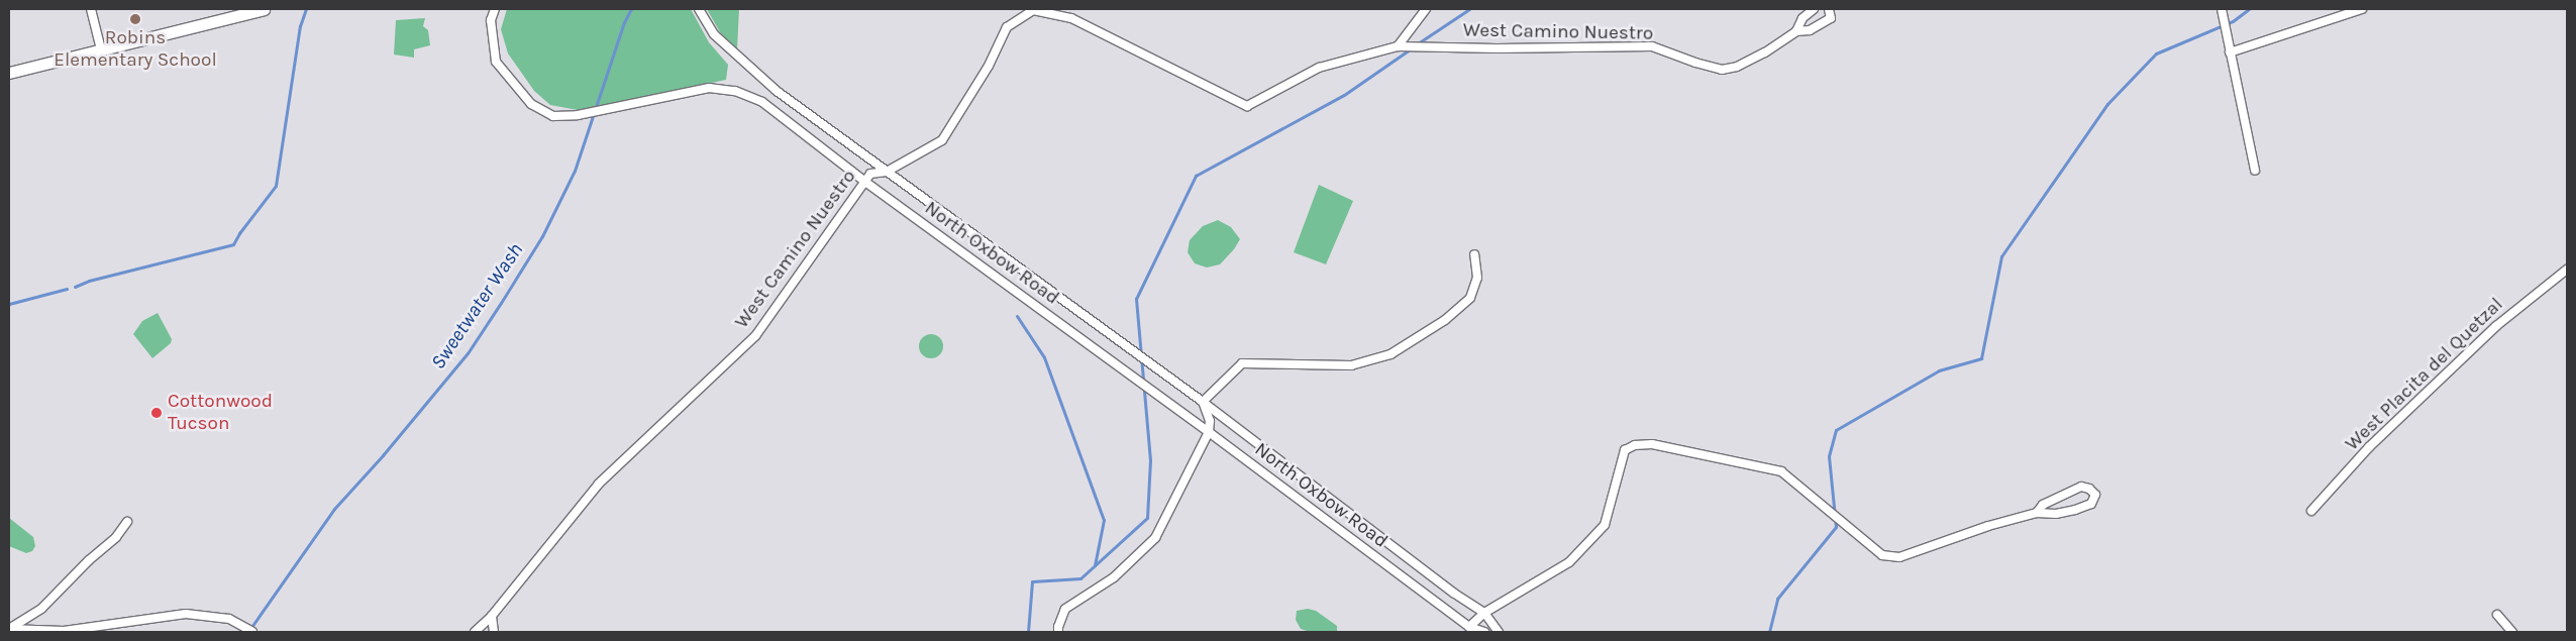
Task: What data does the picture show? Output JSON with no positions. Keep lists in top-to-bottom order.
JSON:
{
  "streets": {
    "street": ["West Camino Nuestro", "North Oxbow Road", "West Placita del Quetzal"]
  },
  "crossings": [
    ["West Camino Nuestro", "North Oxbow Road"]
  ],
  "water": ["Sweetwater Wash"],
  "places": ["Robins Elementary School", "Cottonwood Tucson"]
}
